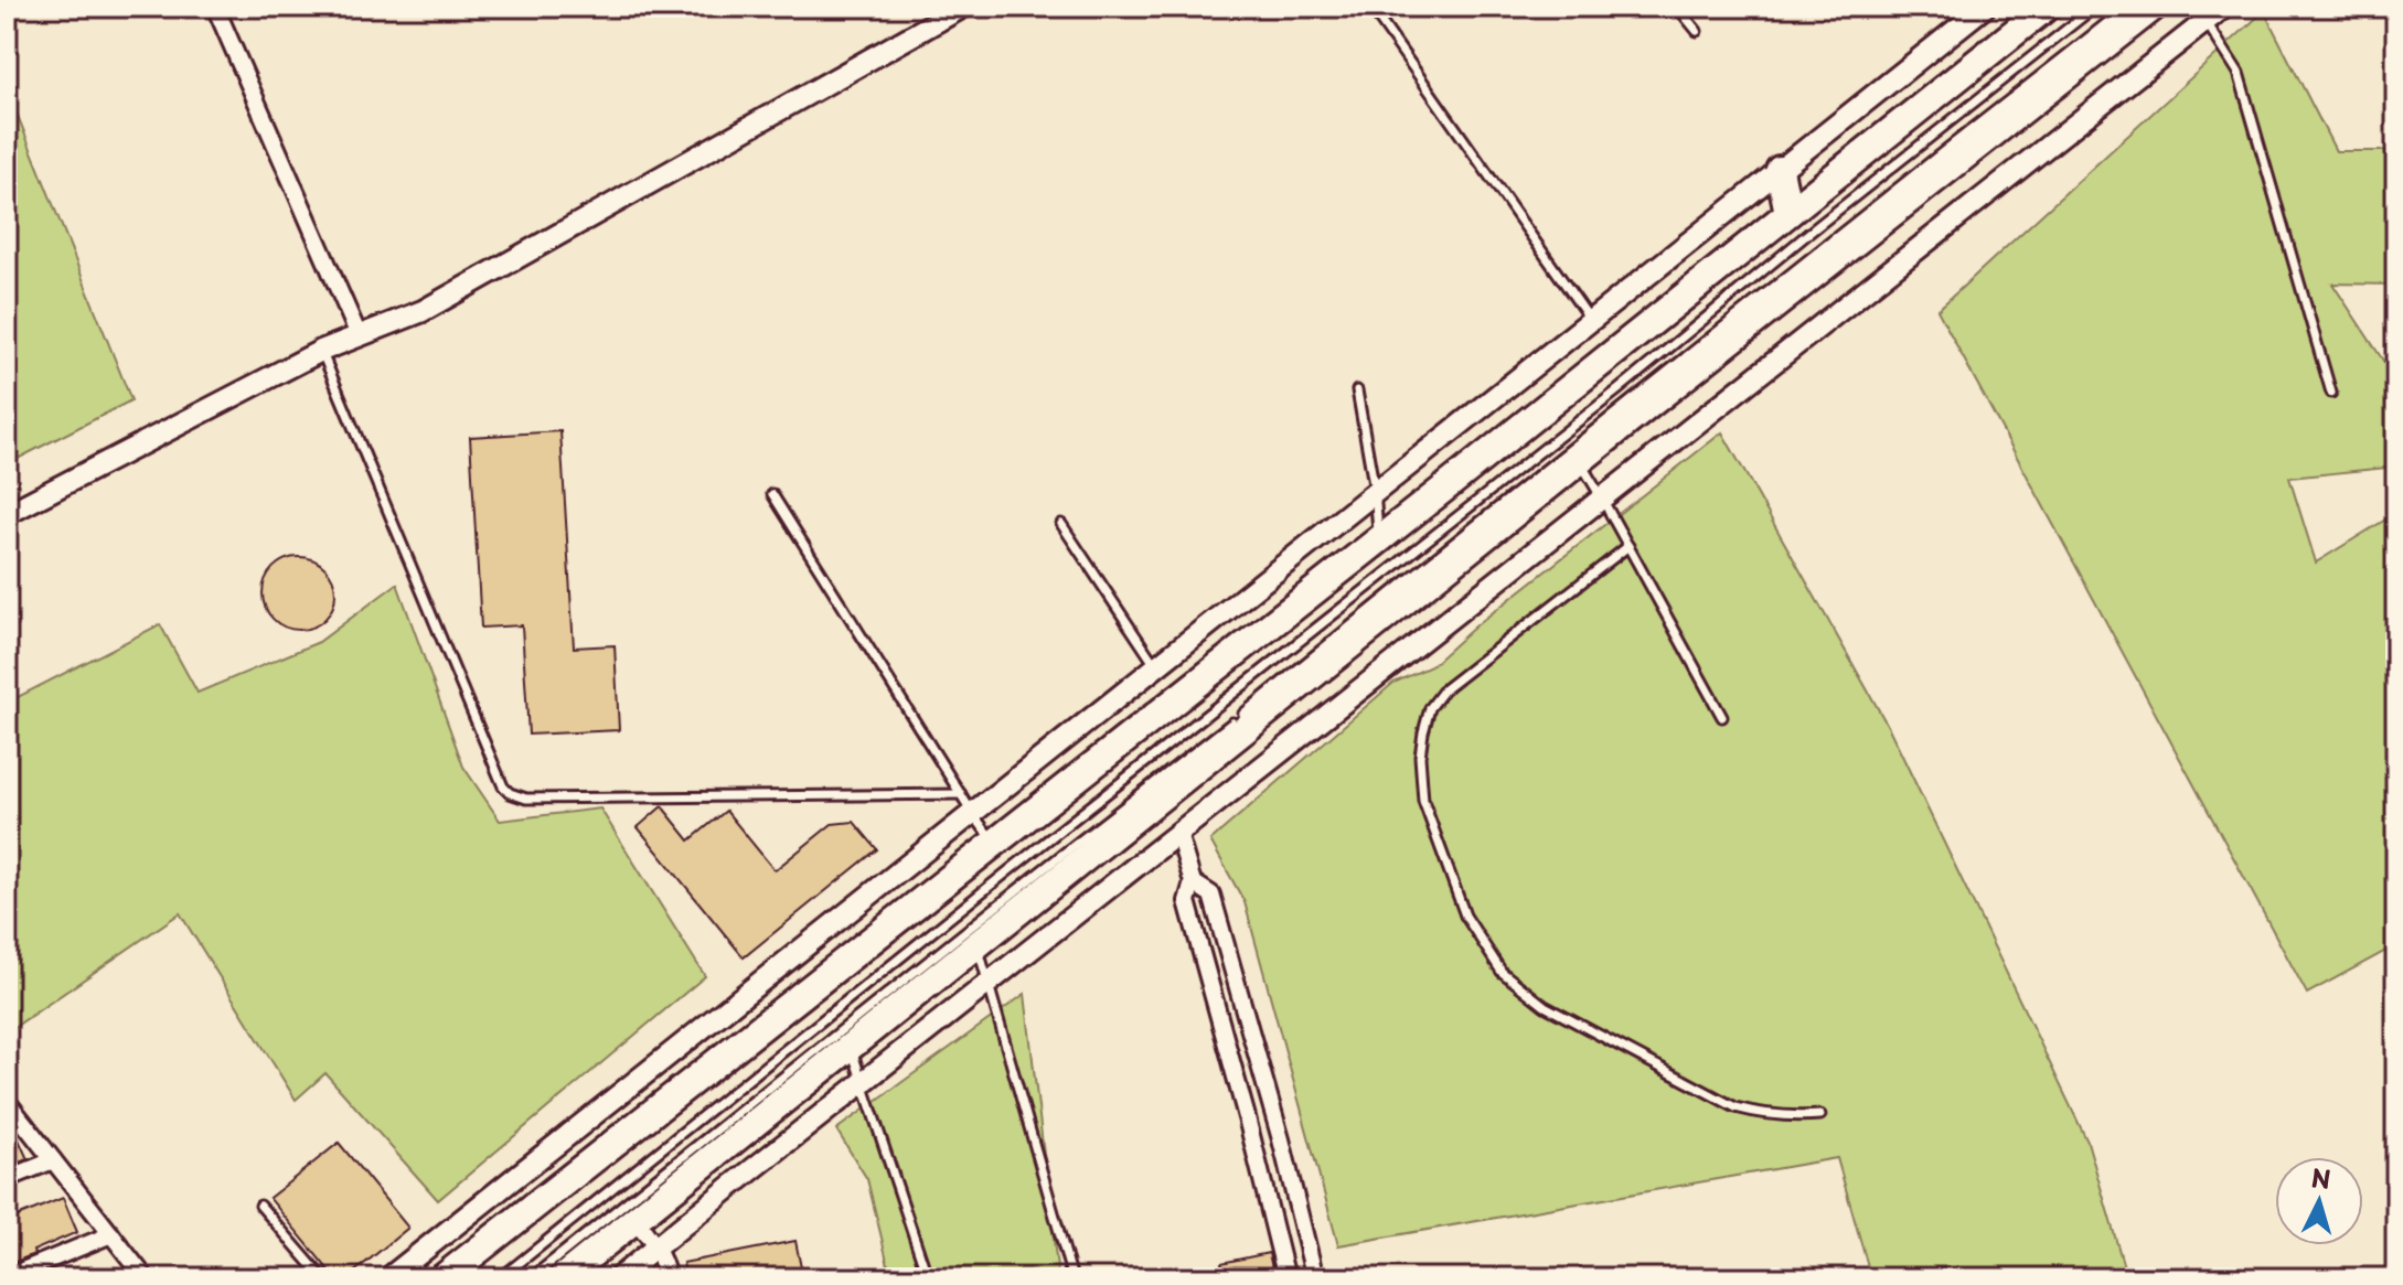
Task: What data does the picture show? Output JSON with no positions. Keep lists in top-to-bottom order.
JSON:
{
  "north": "top"
}
